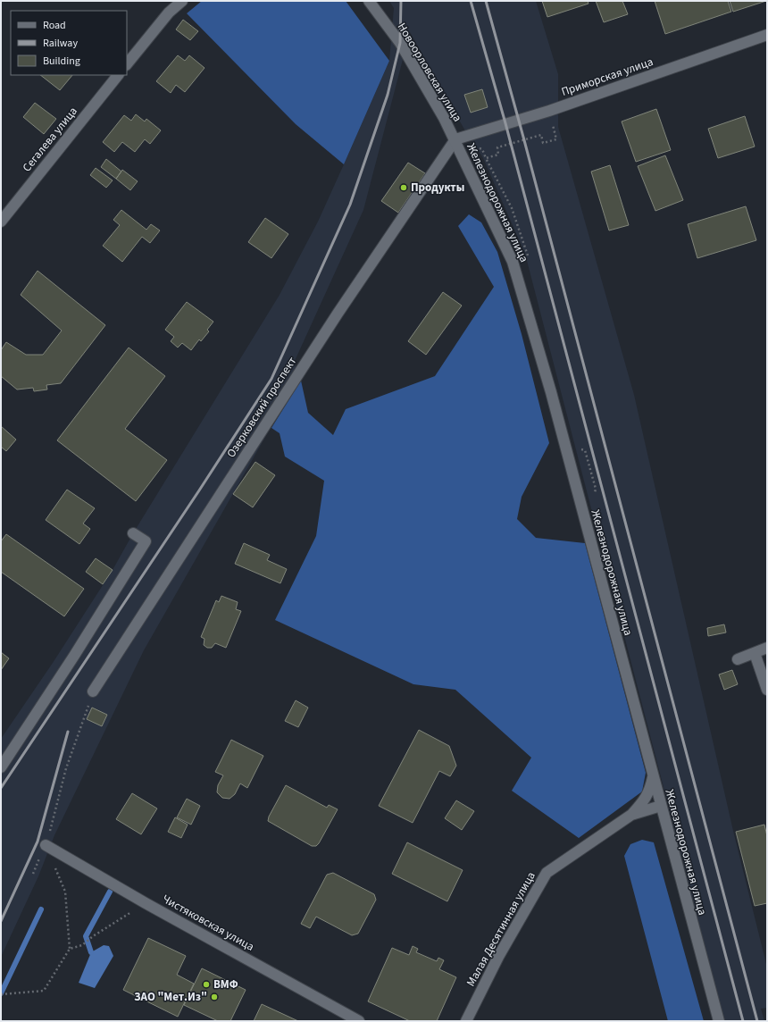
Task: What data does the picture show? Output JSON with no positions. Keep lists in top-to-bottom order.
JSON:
{
  "streets": {
    "street": [
      "Новоорловская улица",
      "Приморская улица",
      "Сегалева улица",
      "Железнодорожная улица",
      "Озерковский проспект",
      "Чистяковская улица",
      "Малая Десятинная улица"
    ]
  },
  "crossings": [
    ["Новоорловская улица", "Приморская улица"],
    ["Новоорловская улица", "Железнодорожная улица"],
    ["Новоорловская улица", "Озерковский проспект"],
    ["Приморская улица", "Железнодорожная улица"],
    ["Приморская улица", "Озерковский проспект"],
    ["Железнодорожная улица", "Озерковский проспект"],
    ["Железнодорожная улица", "Малая Десятинная улица"]
  ],
  "places": ["Продукты", "ВМФ", "ЗАО \"Мет.Из\""],
  "legend": ["Road", "Railway", "Building"]
}
